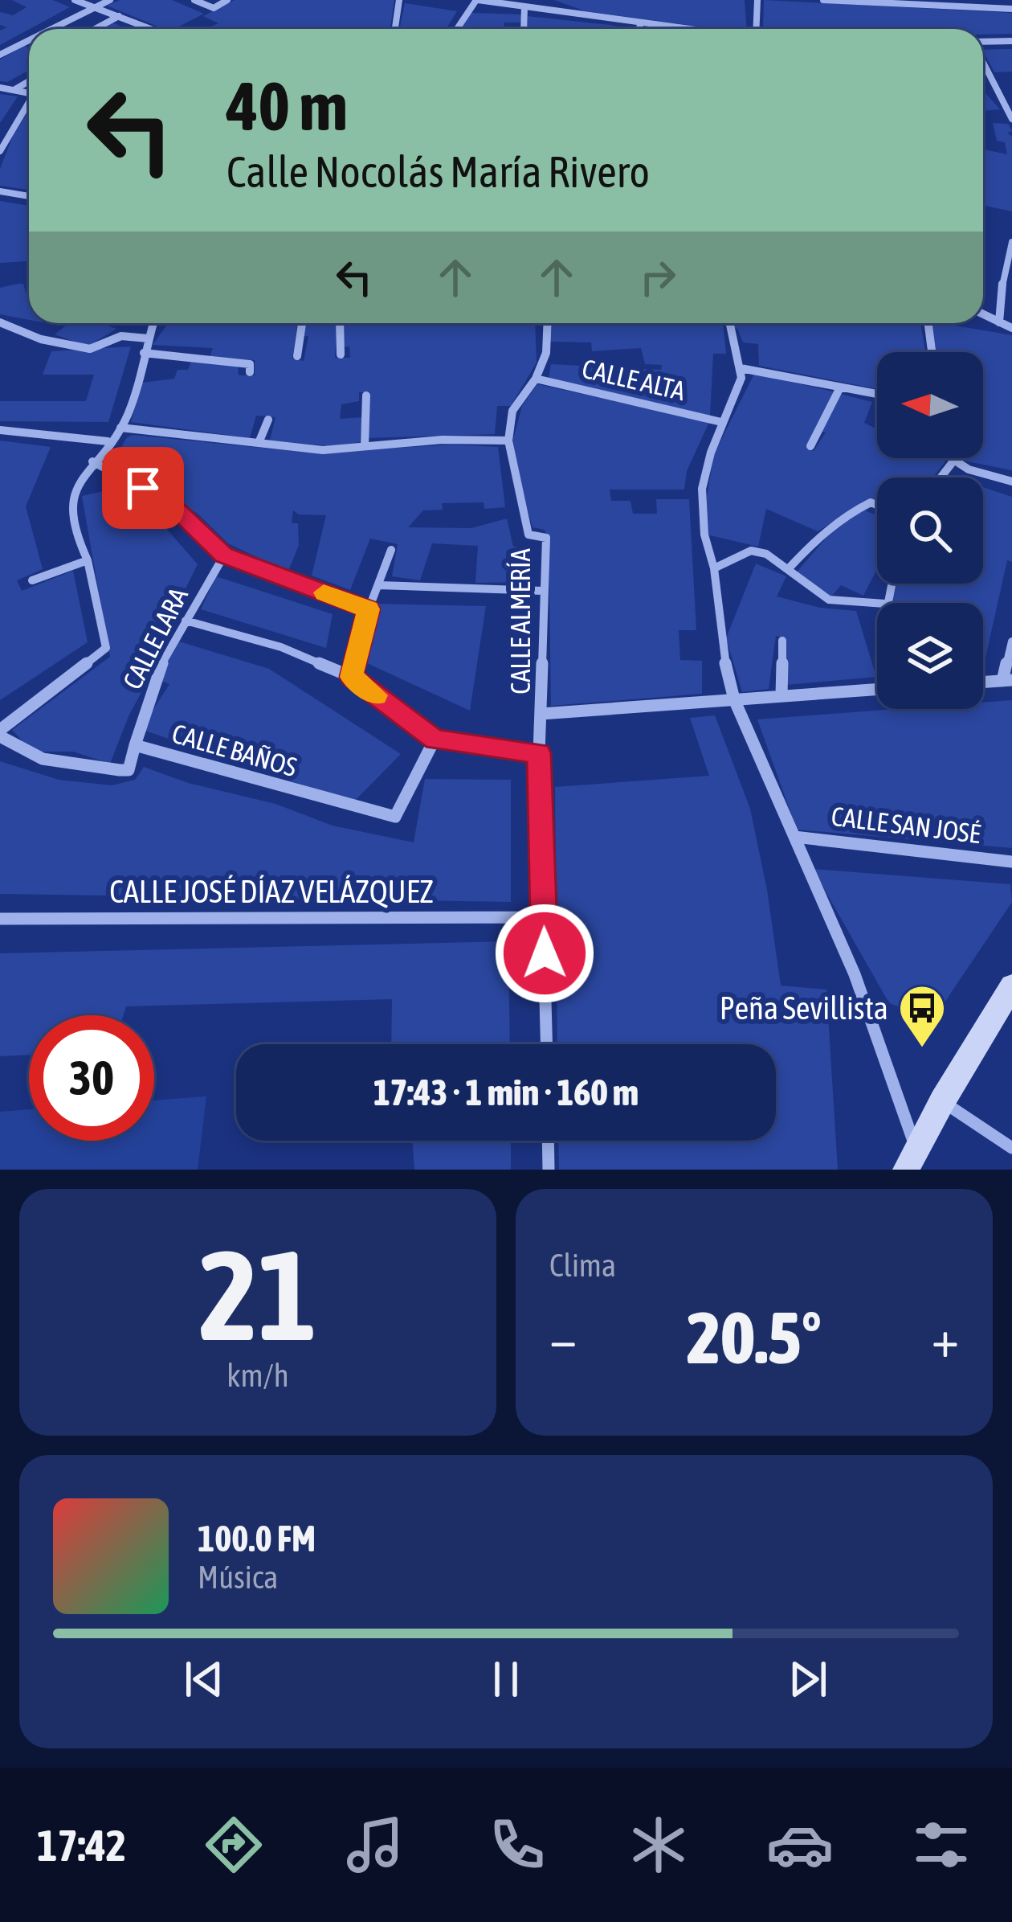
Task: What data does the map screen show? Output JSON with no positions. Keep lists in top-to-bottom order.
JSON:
{
  "streets": {
    "street": [
      "CALLE ALTA",
      "CALLE ALMERÍA",
      "CALLE LARA",
      "CALLE BAÑOS",
      "CALLE SAN JOSÉ",
      "CALLE JOSÉ DÍAZ VELÁZQUEZ"
    ]
  },
  "crossings": [
    ["CALLE ALMERÍA", "CALLE JOSÉ DÍAZ VELÁZQUEZ"],
    ["CALLE LARA", "CALLE BAÑOS"]
  ],
  "places": {
    "bus stop": ["Peña Sevillista"]
  },
  "north": "left",
  "page": {
    "turn": ["40 m", "Calle Nocolás María Rivero"],
    "limit": "30",
    "trip": "17:43 · 1 min · 160 m",
    "tile": [
      ["21", "km/h"],
      "Clima"
    ],
    "heat": ["−", "20.5°", "+"],
    "song": ["100.0 FM", "Música"],
    "tabs": "17:42"
  }
}
